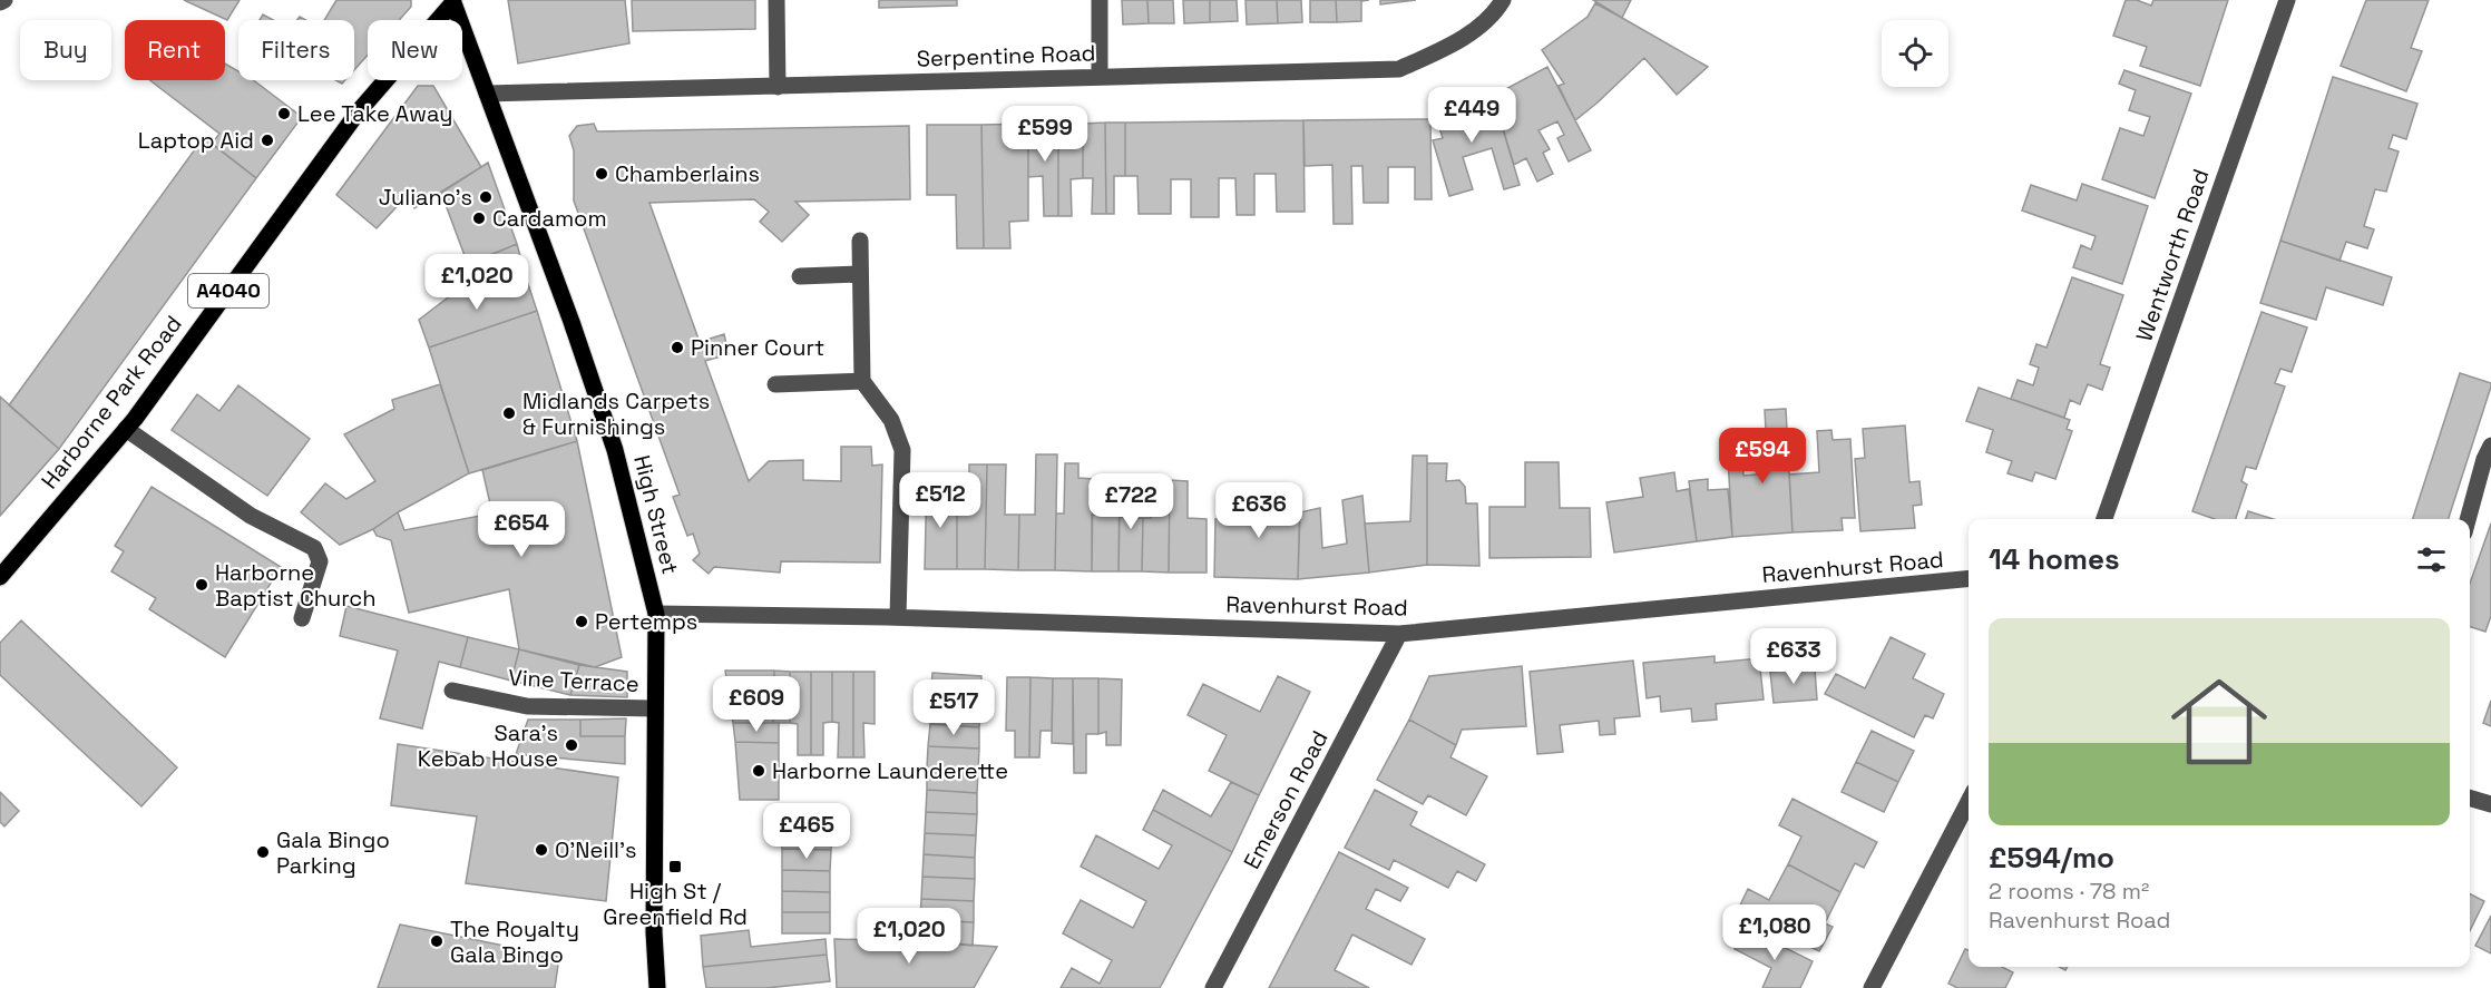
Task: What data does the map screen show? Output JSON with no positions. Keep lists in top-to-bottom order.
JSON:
{
  "streets": {
    "main road": ["A4040", "Harborne Park Road", "High Street"],
    "street": [
      "Serpentine Road",
      "Wentworth Road",
      "Ravenhurst Road",
      "Vine Terrace",
      "Emerson Road"
    ]
  },
  "crossings": [
    ["Serpentine Road", "High Street"],
    ["Harborne Park Road", "High Street"],
    ["High Street", "Ravenhurst Road"],
    ["High Street", "Vine Terrace"],
    ["Ravenhurst Road", "Emerson Road"]
  ],
  "places": {
    "other": [
      "Lee Take Away",
      "Laptop Aid",
      "Chamberlains",
      "Juliano's",
      "Cardamom",
      "Pinner Court",
      "Midlands Carpets & Furnishings",
      "Harborne Baptist Church",
      "Pertemps",
      "Sara's Kebab House",
      "Harborne Launderette",
      "O'Neill's",
      "Gala Bingo Parking",
      "The Royalty Gala Bingo"
    ],
    "transit": ["High St / Greenfield Rd"]
  },
  "page": {
    "chip": [
      "Buy",
      "Rent",
      "Filters",
      "New"
    ],
    "price": [
      "£449",
      "£599",
      "£1,020",
      "£594",
      "£512",
      "£722",
      "£636",
      "£654",
      "£633",
      "£609",
      "£517",
      "£465",
      "£1,080",
      "£1,020"
    ],
    "heading": "14 homes",
    "list": [
      {
        "name": "£594/mo",
        "note": "2 rooms · 78 m² · Ravenhurst Road"
      }
    ]
  }
}
